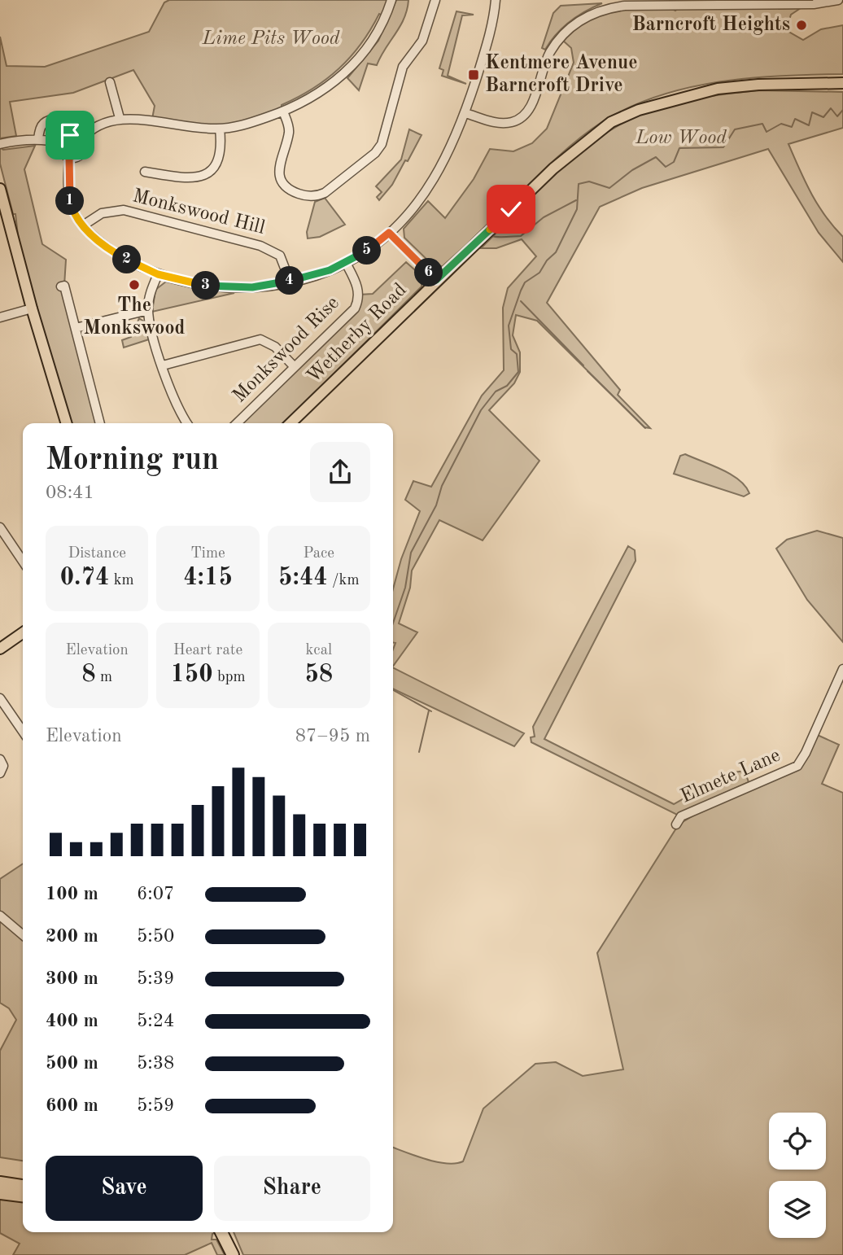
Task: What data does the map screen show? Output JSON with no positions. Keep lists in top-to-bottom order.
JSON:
{
  "streets": {
    "main road": ["Wetherby Road"],
    "street": ["Monkswood Hill", "Monkswood Rise", "Elmete Lane"]
  },
  "parks": ["Lime Pits Wood", "Low Wood"],
  "places": {
    "other": ["Barncroft Heights", "The Monkswood"],
    "transit": ["Kentmere Avenue Barncroft Drive"]
  },
  "page": {
    "pins": [
      "1",
      "5",
      "2",
      "6",
      "4",
      "3"
    ],
    "heading": ["Morning run", "08:41"],
    "stats": [
      ["Distance", "0.74 km"],
      ["Time", "4:15"],
      ["Pace", "5:44 /km"],
      ["Elevation", "8 m"],
      ["Heart rate", "150 bpm"],
      ["kcal", "58"]
    ],
    "chart": ["Elevation", "87–95 m"],
    "list": [
      {
        "name": "100 m",
        "note": "6:07"
      },
      {
        "name": "200 m",
        "note": "5:50"
      },
      {
        "name": "300 m",
        "note": "5:39"
      },
      {
        "name": "400 m",
        "note": "5:24"
      },
      {
        "name": "500 m",
        "note": "5:38"
      },
      {
        "name": "600 m",
        "note": "5:59"
      }
    ],
    "buttons": ["Save", "Share"]
  }
}
